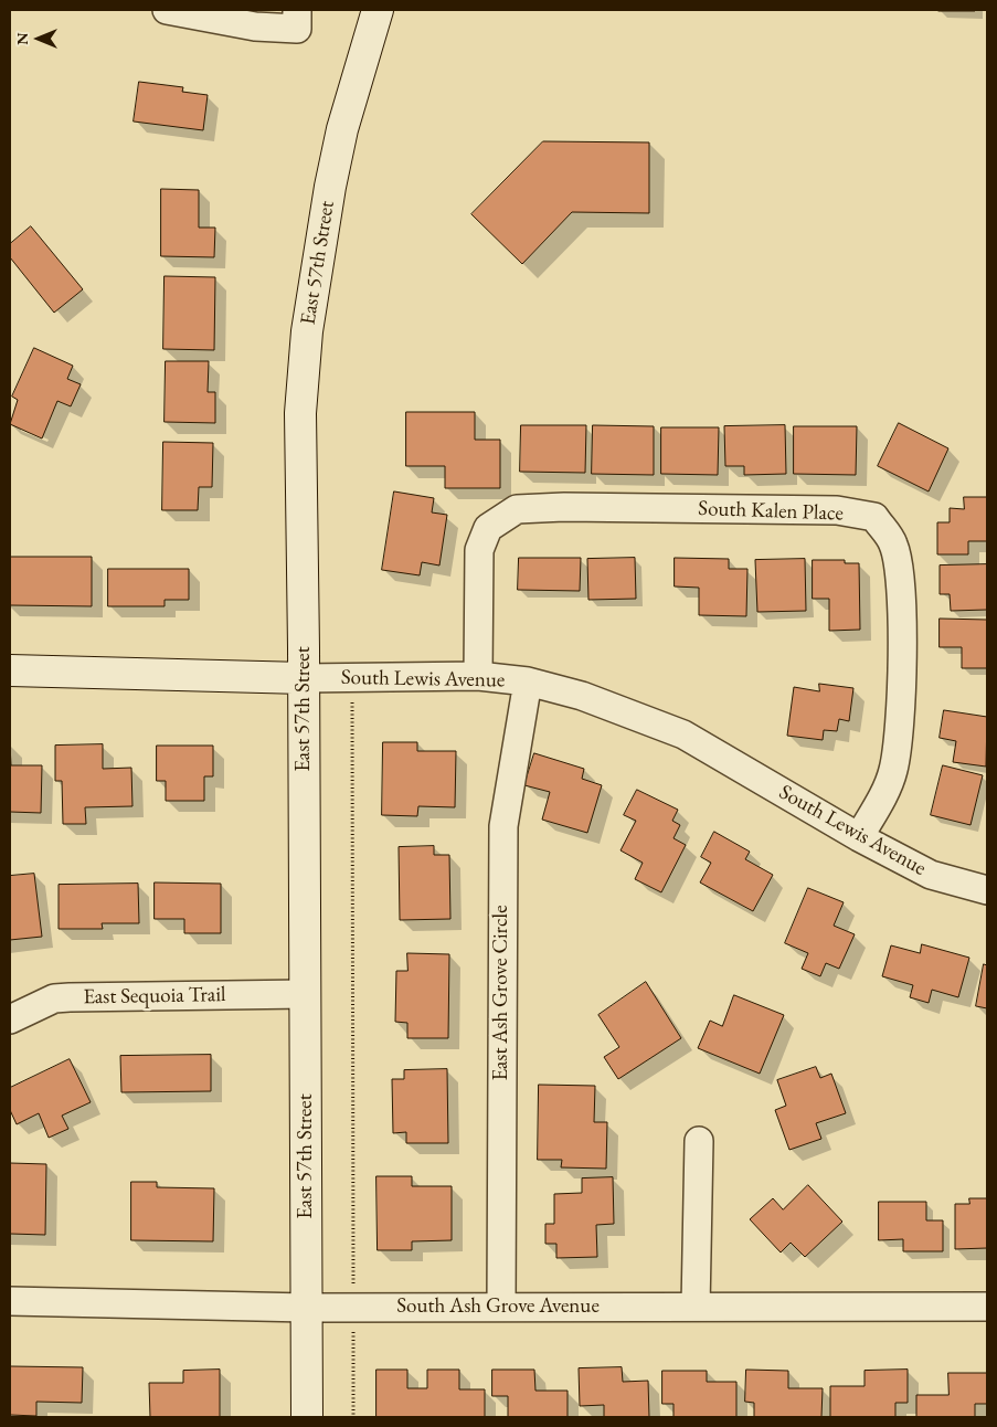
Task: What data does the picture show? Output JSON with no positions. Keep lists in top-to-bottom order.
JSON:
{
  "streets": {
    "main road": ["East 57th Street", "South Lewis Avenue"],
    "street": [
      "South Kalen Place",
      "East Ash Grove Circle",
      "East Sequoia Trail",
      "South Ash Grove Avenue"
    ]
  },
  "crossings": [
    ["East 57th Street", "South Lewis Avenue"],
    ["East 57th Street", "East Sequoia Trail"],
    ["East 57th Street", "South Ash Grove Avenue"],
    ["South Kalen Place", "South Lewis Avenue"],
    ["South Lewis Avenue", "East Ash Grove Circle"],
    ["East Ash Grove Circle", "South Ash Grove Avenue"]
  ],
  "north": "left"
}
